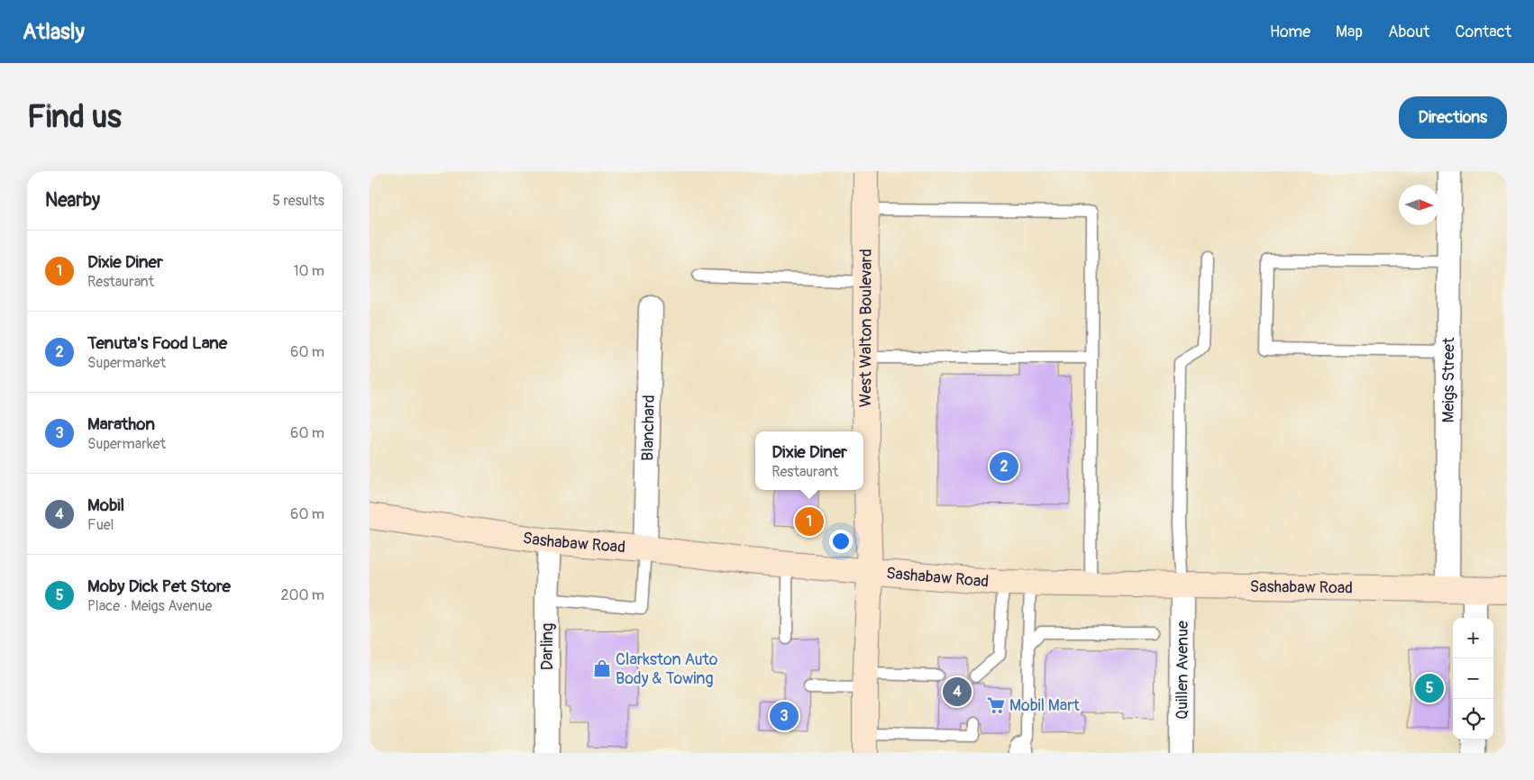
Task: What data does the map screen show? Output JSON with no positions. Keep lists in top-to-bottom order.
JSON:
{
  "streets": {
    "street": [
      "West Walton Boulevard",
      "Meigs Street",
      "Blanchard",
      "Sashabaw Road",
      "Darling",
      "Quillen Avenue"
    ]
  },
  "crossings": [
    ["West Walton Boulevard", "Sashabaw Road"],
    ["Meigs Street", "Sashabaw Road"],
    ["Blanchard", "Sashabaw Road"],
    ["Sashabaw Road", "Darling"],
    ["Sashabaw Road", "Quillen Avenue"]
  ],
  "places": {
    "shop": ["Clarkston Auto Body & Towing"],
    "supermarket": ["Mobil Mart"]
  },
  "north": "right",
  "page": {
    "header": "Atlasly",
    "nav": [
      "Home",
      "Map",
      "About",
      "Contact"
    ],
    "buttons": "Directions",
    "title": "Find us",
    "heading": ["Nearby", "5 results"],
    "list": [
      {
        "mark": "1",
        "name": "Dixie Diner",
        "note": "Restaurant",
        "value": "10 m"
      },
      {
        "mark": "2",
        "name": "Tenuta's Food Lane",
        "note": "Supermarket",
        "value": "60 m"
      },
      {
        "mark": "3",
        "name": "Marathon",
        "note": "Supermarket",
        "value": "60 m"
      },
      {
        "mark": "4",
        "name": "Mobil",
        "note": "Fuel",
        "value": "60 m"
      },
      {
        "mark": "5",
        "name": "Moby Dick Pet Store",
        "note": "Place · Meigs Avenue",
        "value": "200 m"
      }
    ],
    "popup": ["Dixie Diner", "Restaurant"],
    "pins": [
      "2",
      "1",
      "5",
      "4",
      "3"
    ],
    "map_buttons": ["+", "−"]
  }
}
